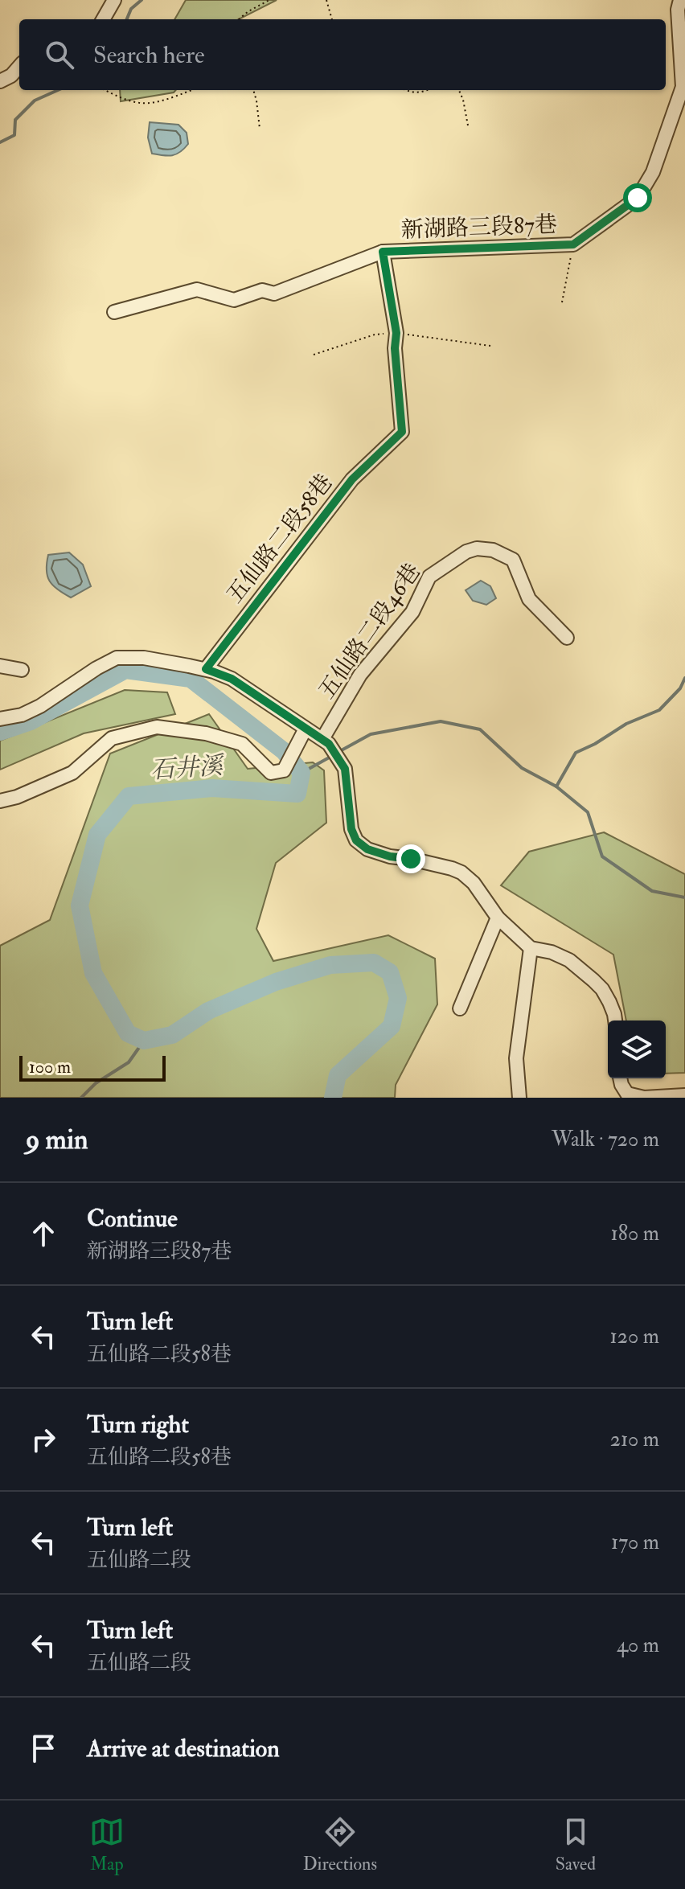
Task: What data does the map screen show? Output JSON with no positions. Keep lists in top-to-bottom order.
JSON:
{
  "streets": {
    "street": ["新湖路三段87巷", "五仙路二段58巷", "五仙路二段46巷"]
  },
  "crossings": [
    ["新湖路三段87巷", "五仙路二段58巷"]
  ],
  "water": ["石井溪"],
  "scale_bar": "100 m",
  "page": {
    "search": "Search here",
    "scale": "100 m",
    "heading": ["9 min", "Walk · 720 m"],
    "list": [
      ["Continue", "新湖路三段87巷", "180 m"],
      ["Turn left", "五仙路二段58巷", "120 m"],
      ["Turn right", "五仙路二段58巷", "210 m"],
      ["Turn left", "五仙路二段", "170 m"],
      ["Turn left", "五仙路二段", "40 m"],
      "Arrive at destination"
    ],
    "nav": ["Map", "Directions", "Saved"]
  }
}
